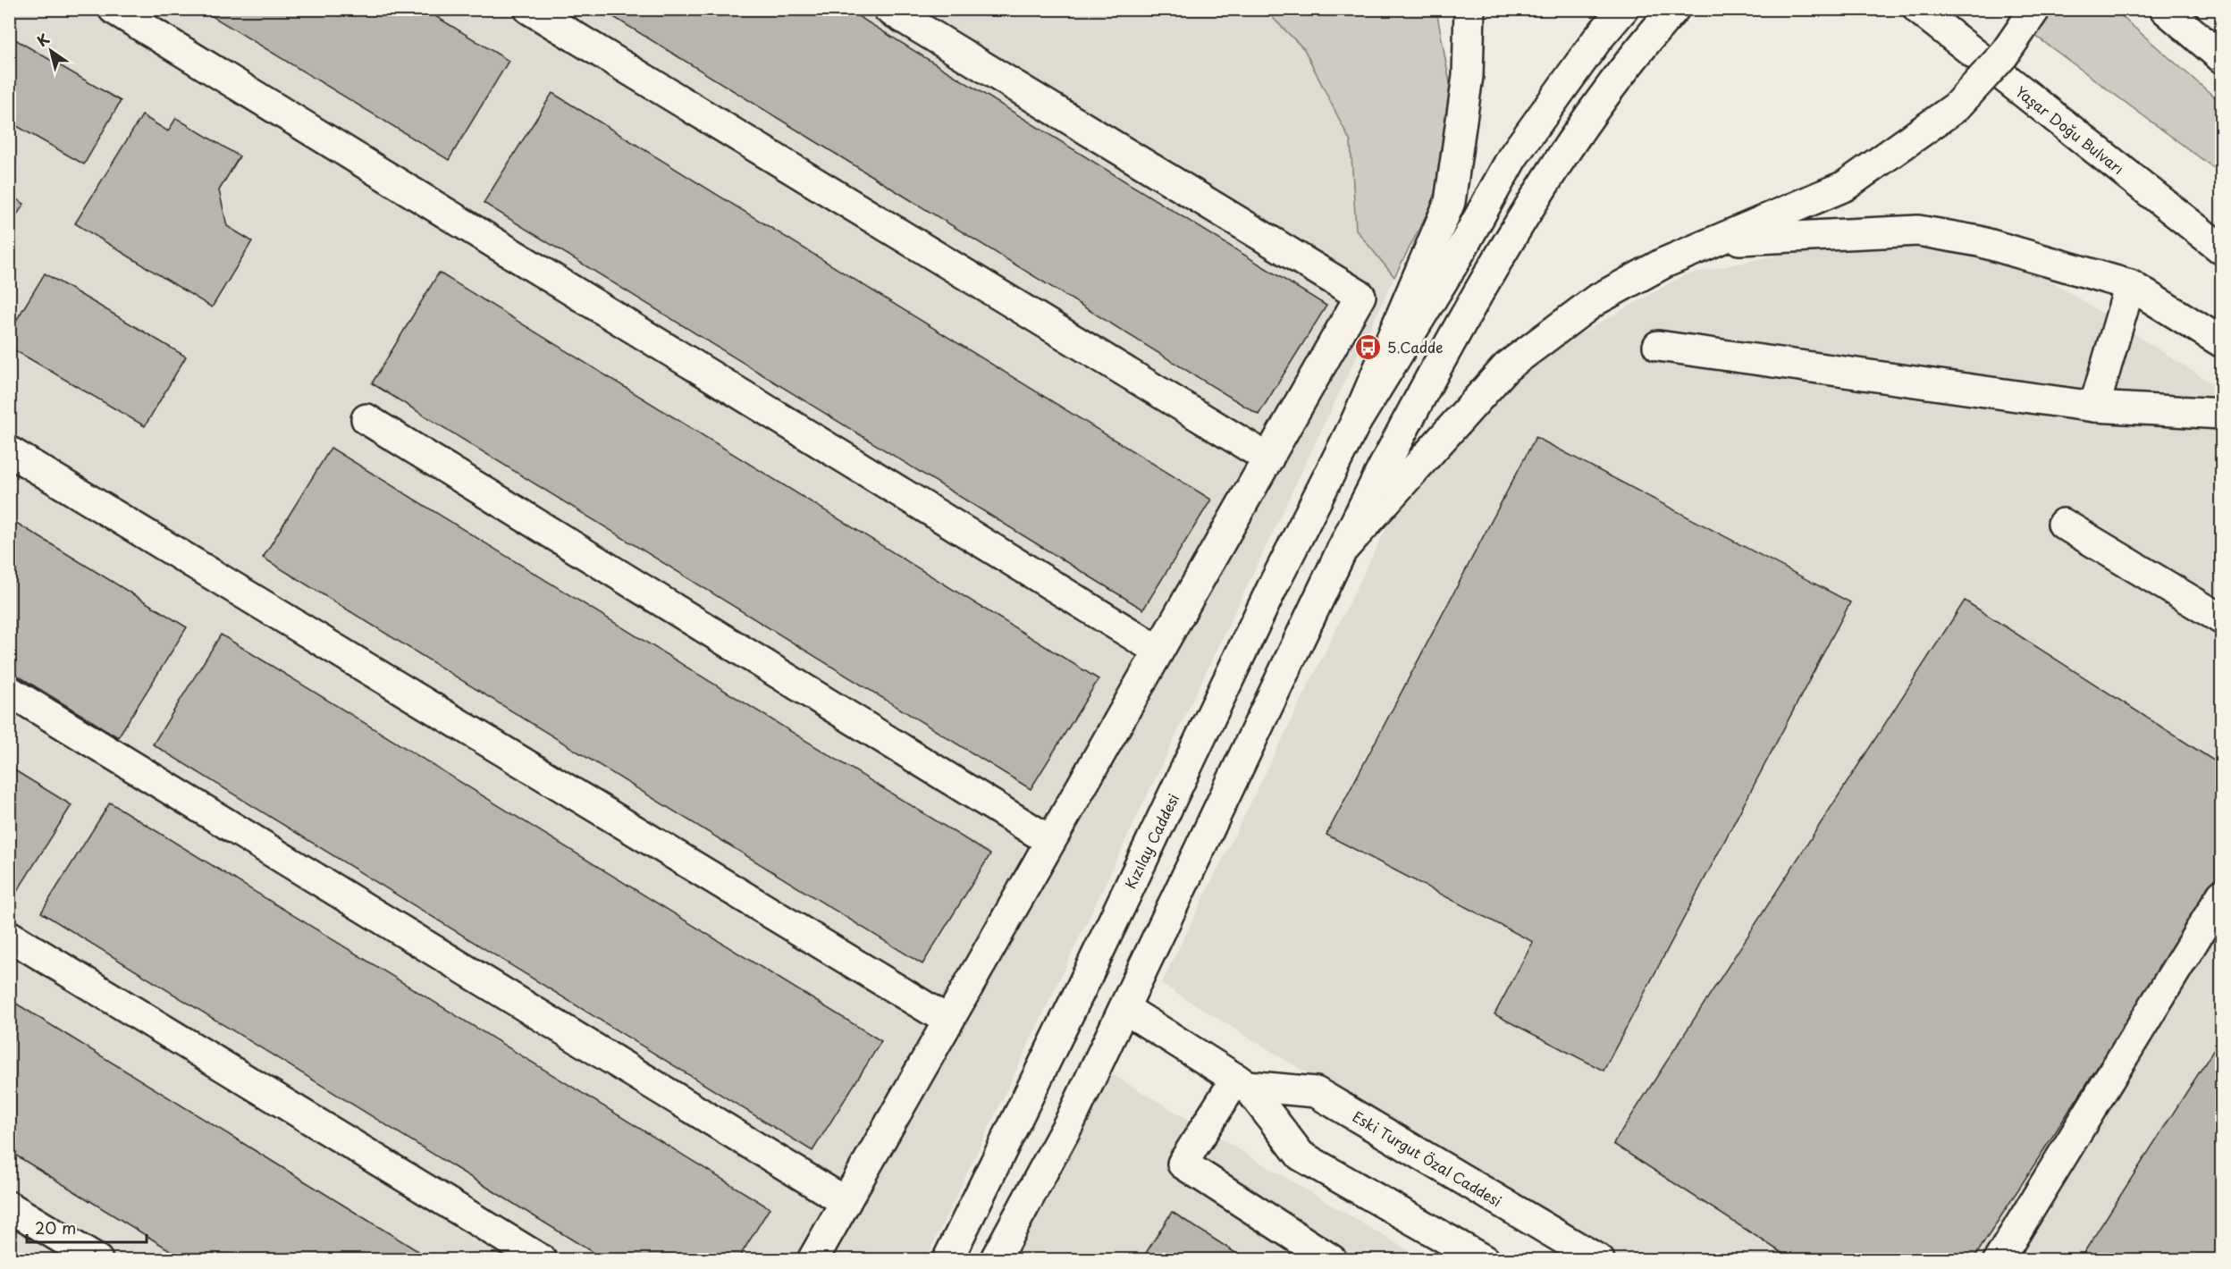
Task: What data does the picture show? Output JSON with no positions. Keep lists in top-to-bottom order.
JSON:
{
  "streets": {
    "main road": ["Yaşar Doğu Bulvarı", "Kızılay Caddesi", "Eski Turgut Özal Caddesi"]
  },
  "places": {
    "bus stop": ["5.Cadde"]
  },
  "scale_bar": "20 m",
  "north": "top left"
}
